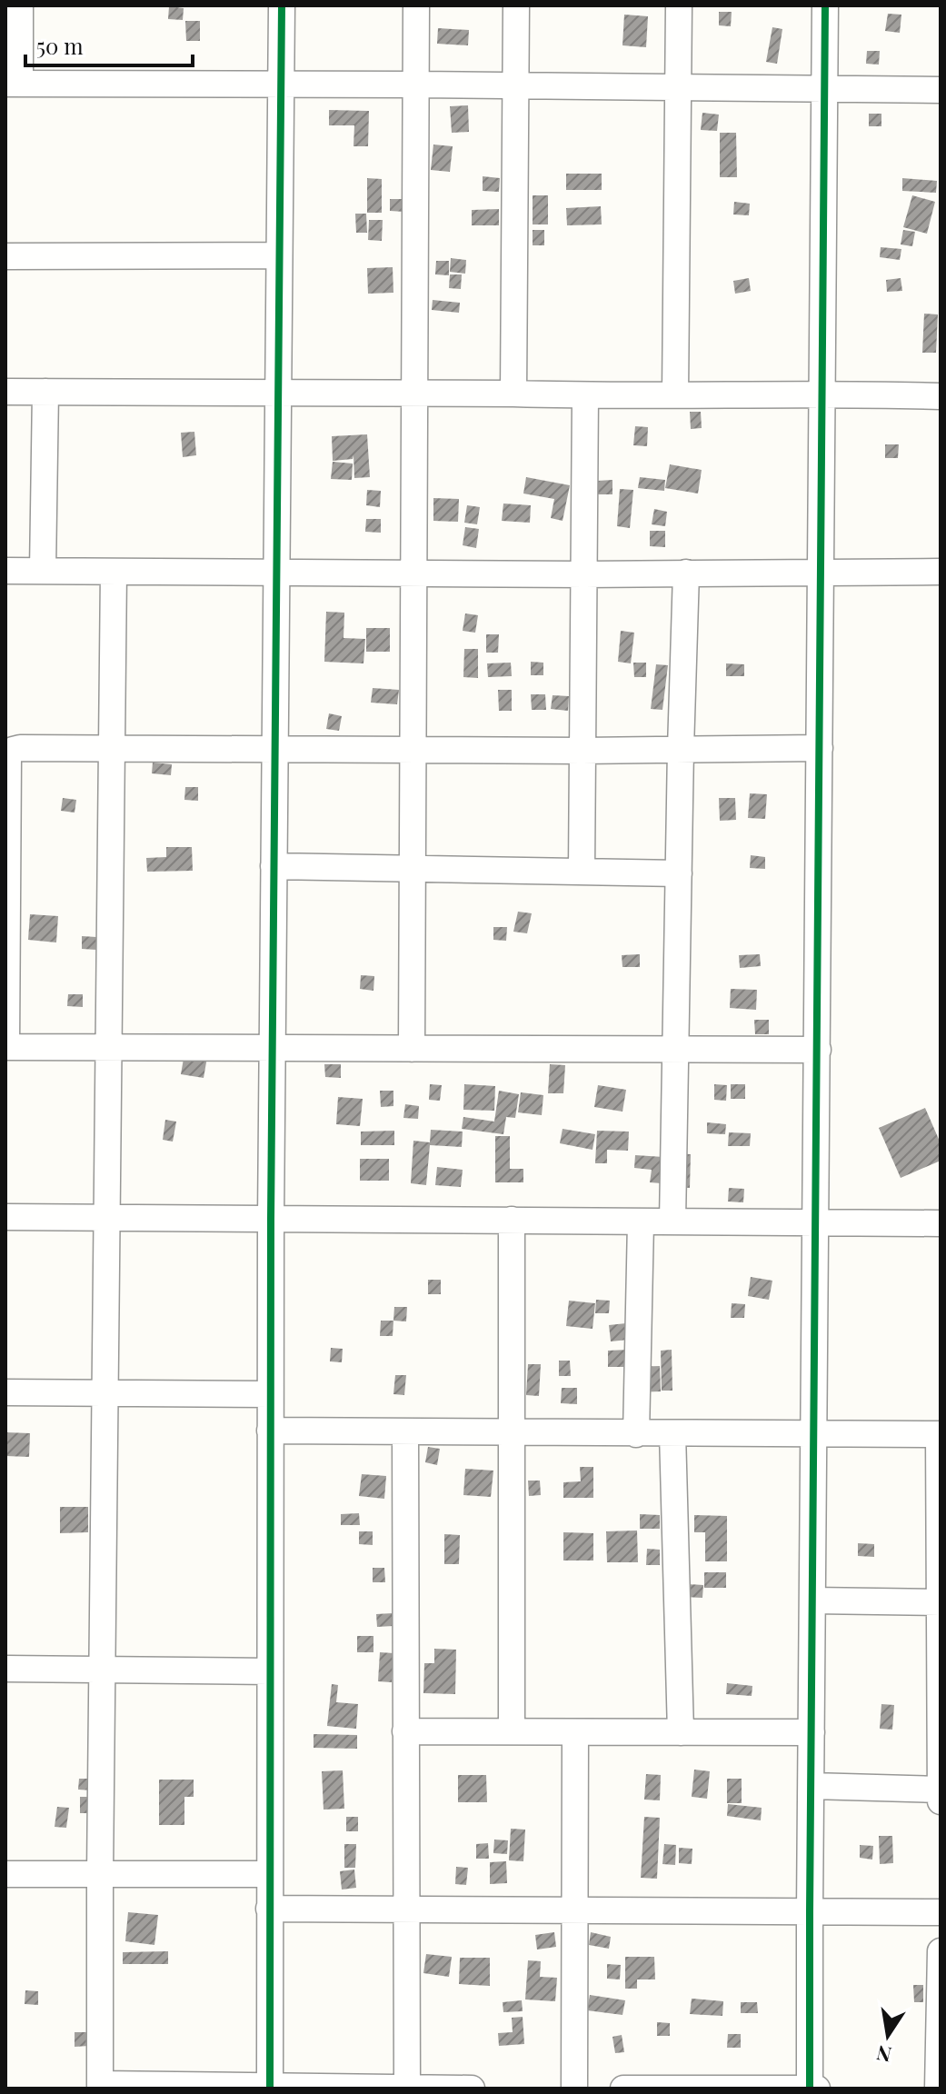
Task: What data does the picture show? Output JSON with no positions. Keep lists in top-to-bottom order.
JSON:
{
  "scale_bar": "50 m",
  "north": "bottom"
}
